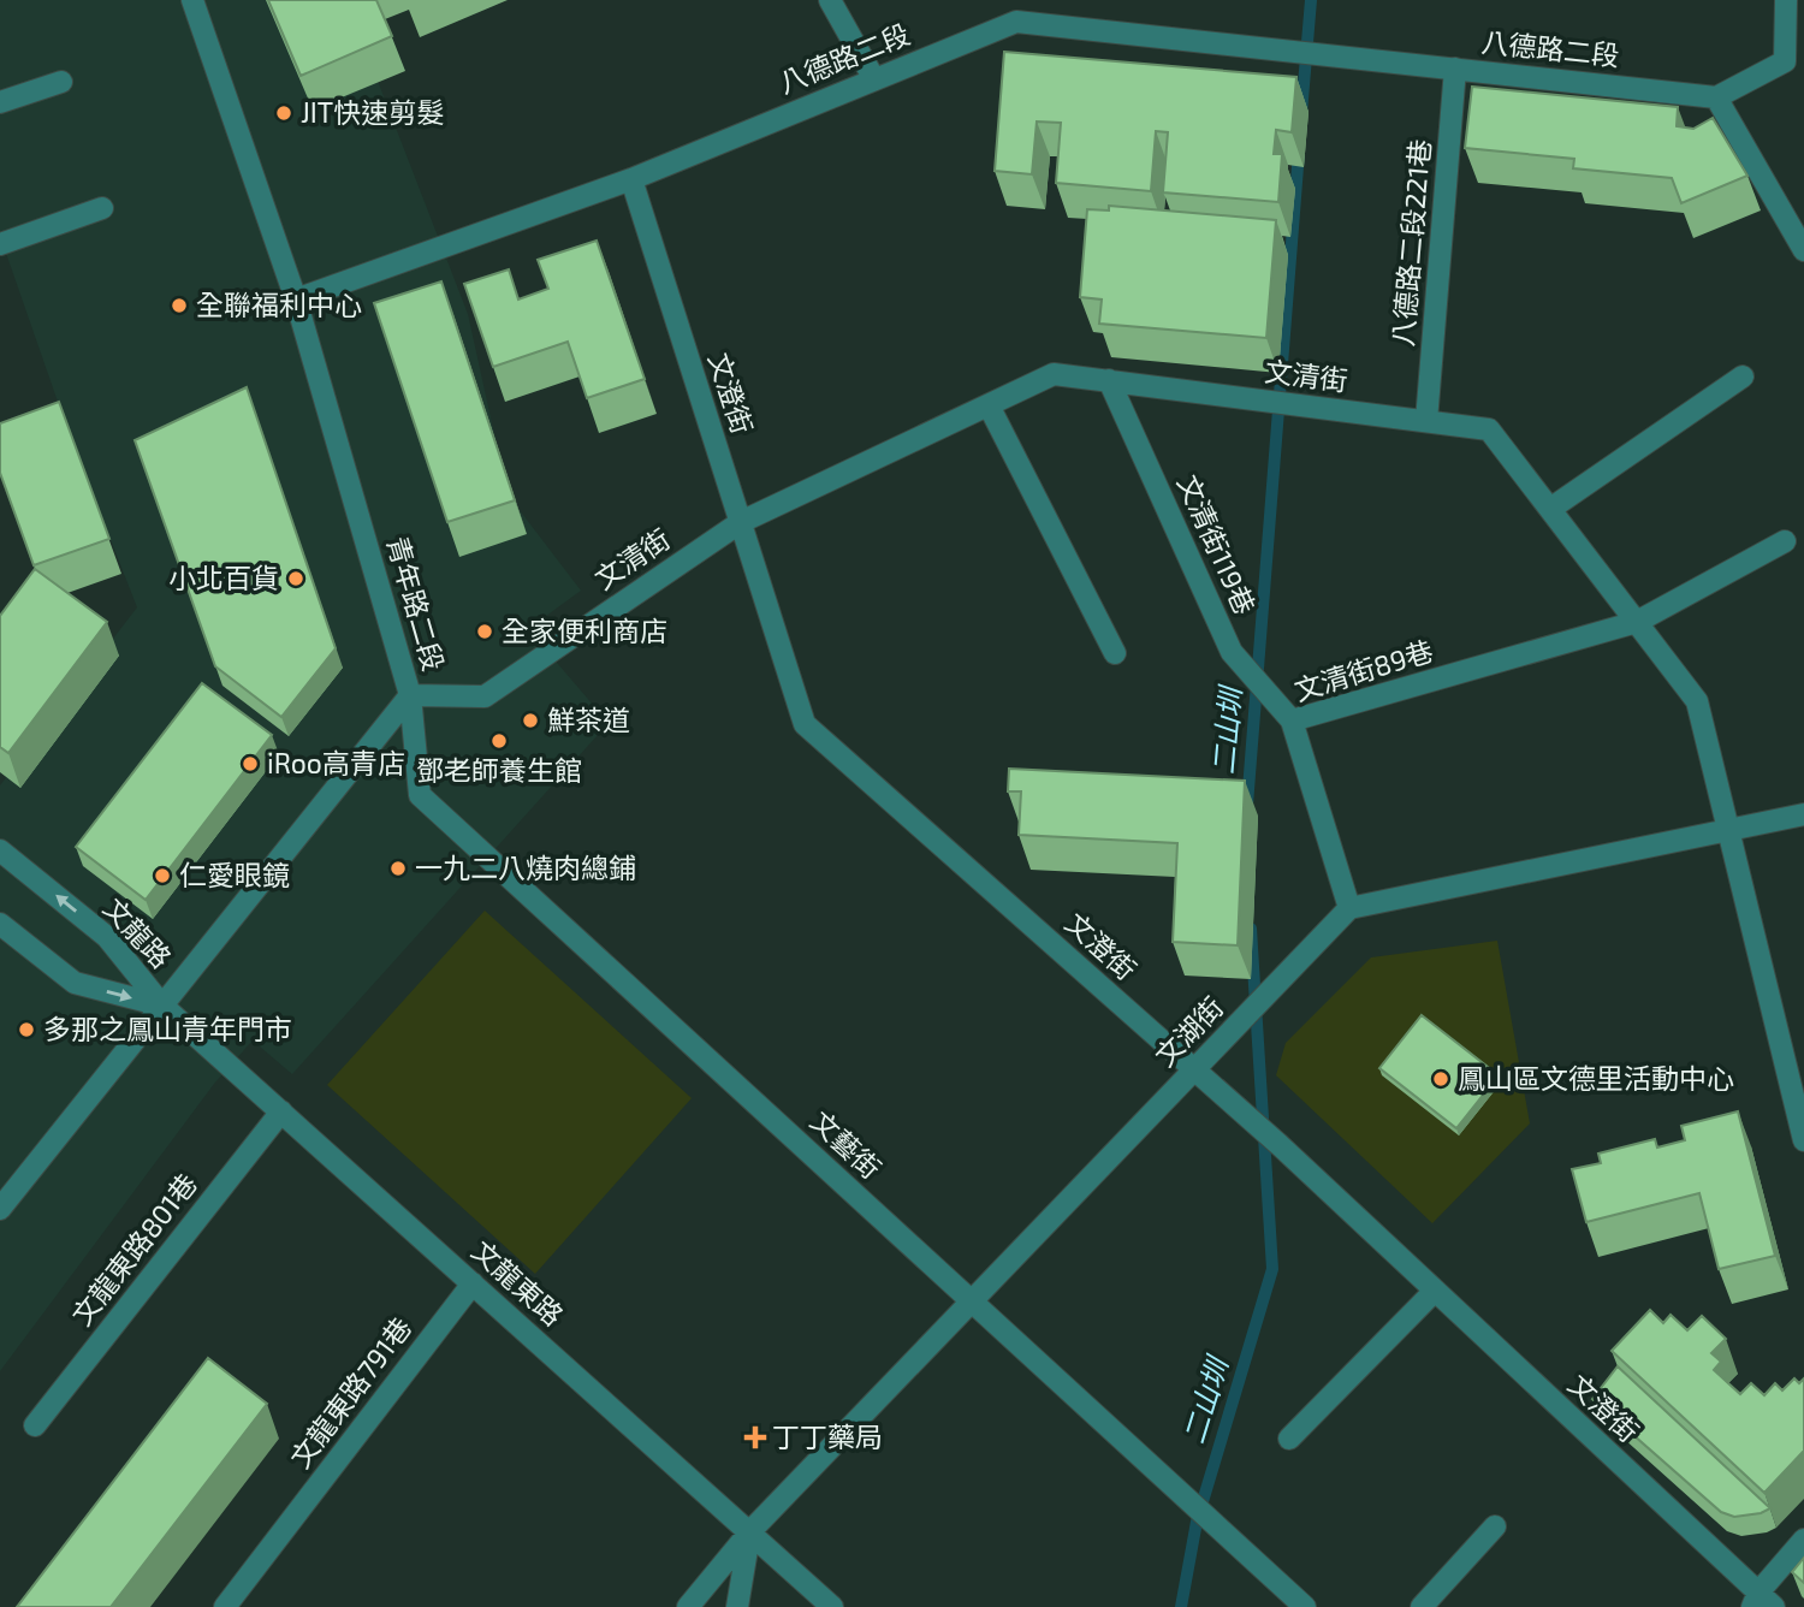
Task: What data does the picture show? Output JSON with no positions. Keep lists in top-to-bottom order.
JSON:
{
  "streets": {
    "street": [
      "八德路二段",
      "八德路二段221巷",
      "文清街",
      "文澄街",
      "文清街119巷",
      "青年路二段",
      "文清街89巷",
      "文龍路",
      "文湖街",
      "文藝街",
      "文龍東路801巷",
      "文龍東路",
      "文龍東路791巷"
    ]
  },
  "crossings": [
    ["八德路二段", "八德路二段221巷"],
    ["八德路二段", "文澄街"],
    ["八德路二段", "青年路二段"],
    ["八德路二段221巷", "文清街"],
    ["文清街", "文澄街"],
    ["文清街", "文清街119巷"],
    ["文清街", "青年路二段"],
    ["文清街", "文清街89巷"],
    ["文清街", "文藝街"],
    ["文澄街", "文湖街"],
    ["文清街119巷", "文清街89巷"],
    ["青年路二段", "文龍路"],
    ["青年路二段", "文藝街"],
    ["青年路二段", "文龍東路"],
    ["文清街89巷", "文湖街"],
    ["文龍路", "文龍東路"],
    ["文湖街", "文藝街"],
    ["文湖街", "文龍東路"],
    ["文龍東路801巷", "文龍東路"],
    ["文龍東路", "文龍東路791巷"]
  ],
  "water": ["二山圳"],
  "places": {
    "other": [
      "JIT快速剪髮",
      "全聯福利中心",
      "小北百貨",
      "全家便利商店",
      "鮮茶道",
      "鄧老師養生館",
      "iRoo高青店",
      "一九二八燒肉總鋪",
      "仁愛眼鏡",
      "多那之鳳山青年門市",
      "鳳山區文德里活動中心"
    ],
    "health": ["丁丁藥局"]
  }
}
